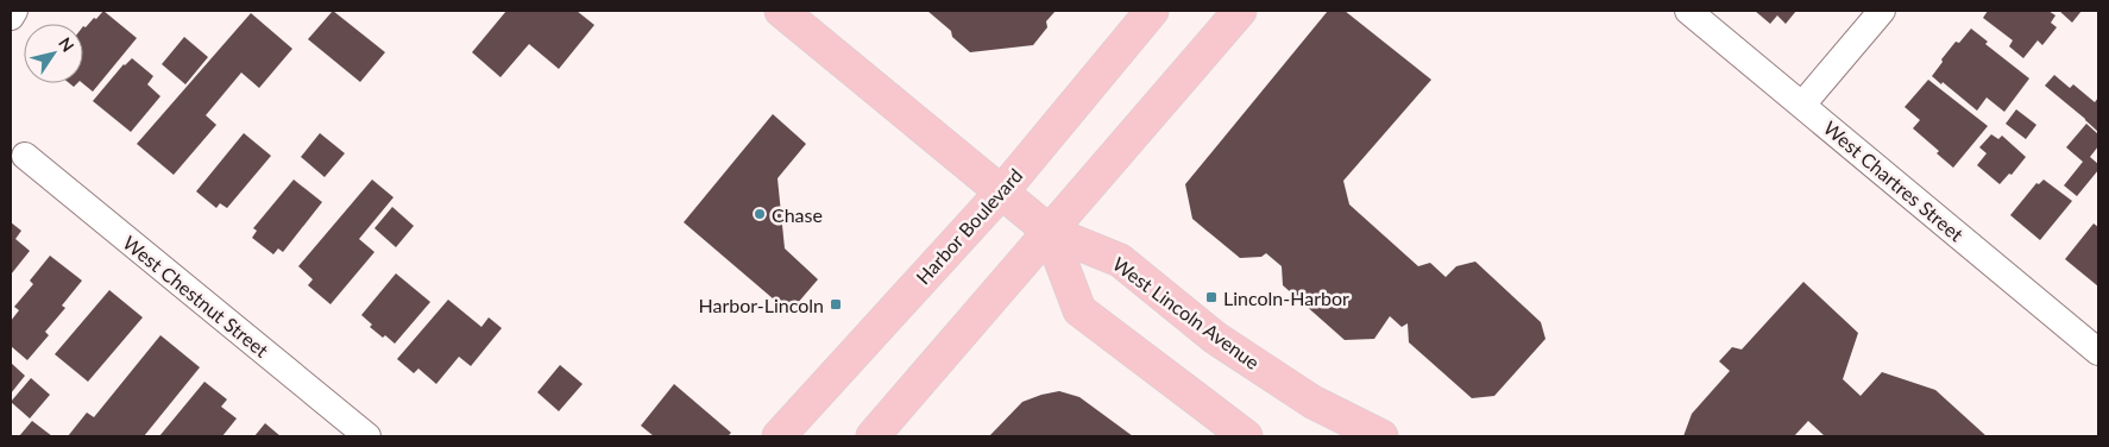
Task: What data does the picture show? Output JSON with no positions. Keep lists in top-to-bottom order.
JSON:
{
  "streets": {
    "main road": ["Harbor Boulevard", "West Lincoln Avenue"],
    "street": ["West Chartres Street", "West Chestnut Street"]
  },
  "crossings": [
    ["Harbor Boulevard", "West Lincoln Avenue"]
  ],
  "places": {
    "other": ["Chase"],
    "transit": ["Lincoln-Harbor", "Harbor-Lincoln"]
  },
  "north": "top right"
}
